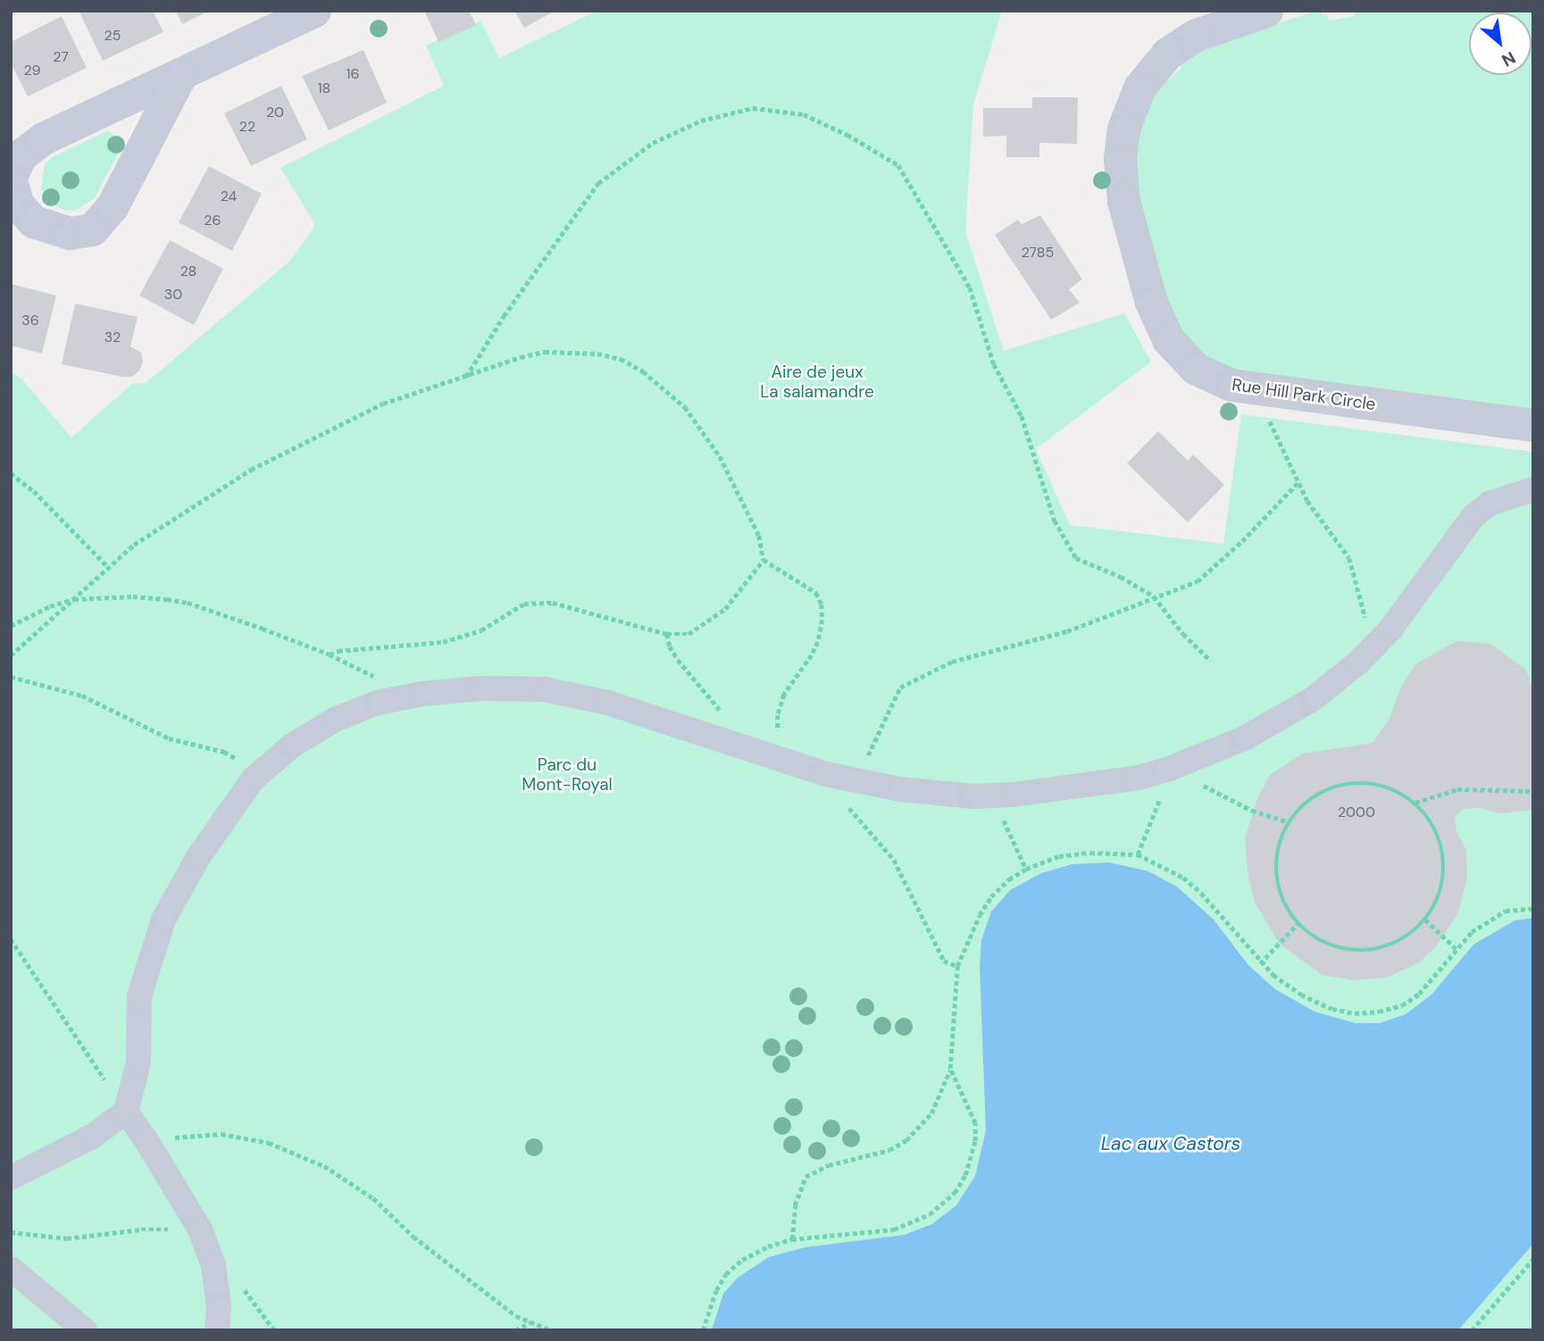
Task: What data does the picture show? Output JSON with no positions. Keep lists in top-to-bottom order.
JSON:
{
  "streets": {
    "street": ["Rue Hill Park Circle"]
  },
  "water": ["Lac aux Castors"],
  "parks": ["Aire de jeux La salamandre", "Parc du Mont-Royal"],
  "house_numbers": [
    "25",
    "27",
    "29",
    "16",
    "18",
    "20",
    "22",
    "24",
    "26",
    "2785",
    "28",
    "30",
    "36",
    "32",
    "2000"
  ],
  "north": "bottom right"
}
